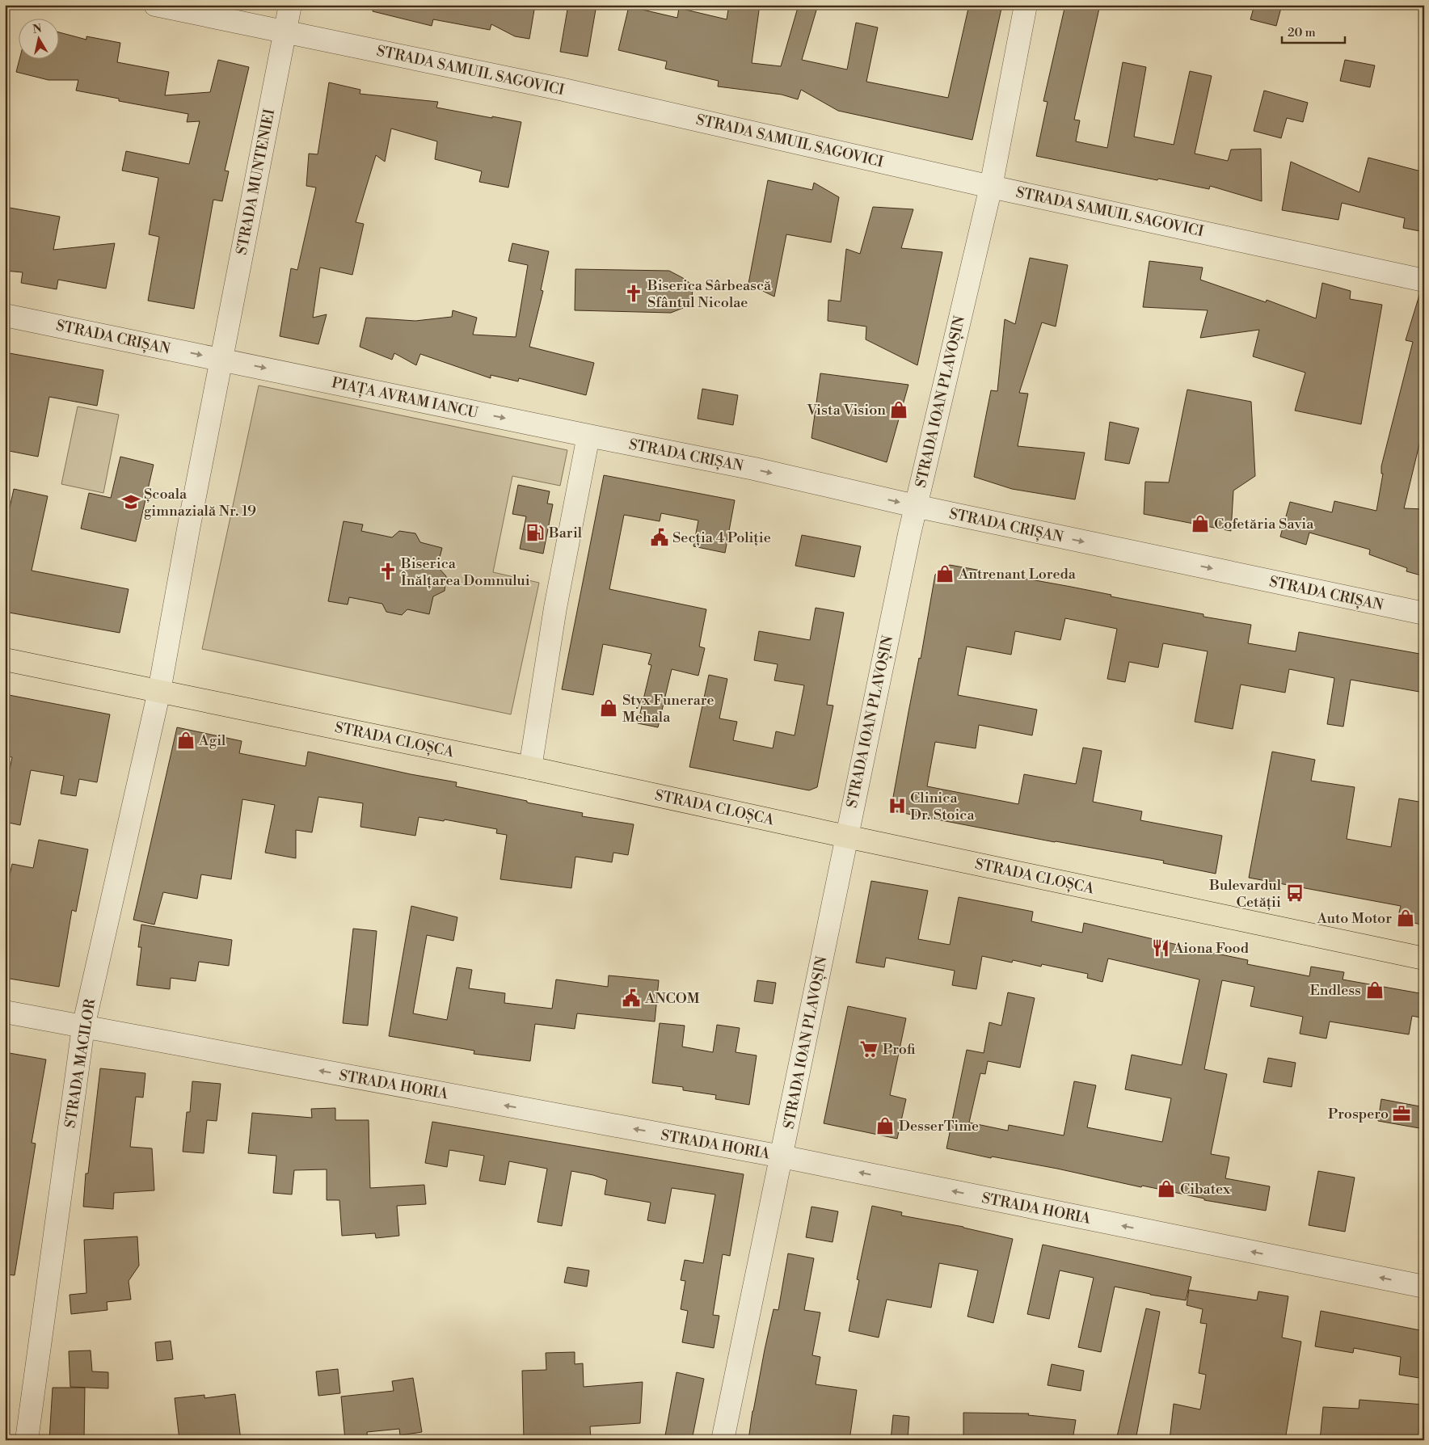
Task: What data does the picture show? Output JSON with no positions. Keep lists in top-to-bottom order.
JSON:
{
  "streets": {
    "main road": ["STRADA CLOȘCA"],
    "street": [
      "STRADA SAMUIL SAGOVICI",
      "STRADA MUNTENIEI",
      "STRADA CRIȘAN",
      "PIAȚA AVRAM IANCU",
      "STRADA IOAN PLAVOȘIN",
      "STRADA MACILOR",
      "STRADA HORIA"
    ]
  },
  "crossings": [
    ["STRADA SAMUIL SAGOVICI", "STRADA MUNTENIEI"],
    ["STRADA SAMUIL SAGOVICI", "STRADA IOAN PLAVOȘIN"],
    ["STRADA MUNTENIEI", "STRADA CRIȘAN"],
    ["STRADA MUNTENIEI", "PIAȚA AVRAM IANCU"],
    ["STRADA CRIȘAN", "PIAȚA AVRAM IANCU"],
    ["STRADA CRIȘAN", "STRADA IOAN PLAVOȘIN"],
    ["STRADA IOAN PLAVOȘIN", "STRADA CLOȘCA"],
    ["STRADA IOAN PLAVOȘIN", "STRADA HORIA"],
    ["STRADA CLOȘCA", "STRADA MACILOR"],
    ["STRADA MACILOR", "STRADA HORIA"]
  ],
  "one_way": ["STRADA CRIȘAN", "PIAȚA AVRAM IANCU", "STRADA HORIA"],
  "places": {
    "church": ["Biserica Sârbească Sfântul Nicolae", "Biserica Înălțarea Domnului"],
    "shop": [
      "Vista Vision",
      "Cofetăria Savia",
      "Antrenant Loreda",
      "Styx Funerare Mehala",
      "Agil",
      "Auto Motor",
      "Endless",
      "DesserTime",
      "Cibatex"
    ],
    "school or university": ["Școala gimnazială Nr. 19"],
    "fuel station": ["Baril"],
    "public building": ["Secția 4 Poliție", "ANCOM"],
    "hospital": ["Clinica Dr. Stoica"],
    "bus stop": ["Bulevardul Cetății"],
    "restaurant": ["Aiona Food"],
    "supermarket": ["Profi"],
    "office": ["Prospero"]
  },
  "scale_bar": "20 m",
  "north": "top"
}
